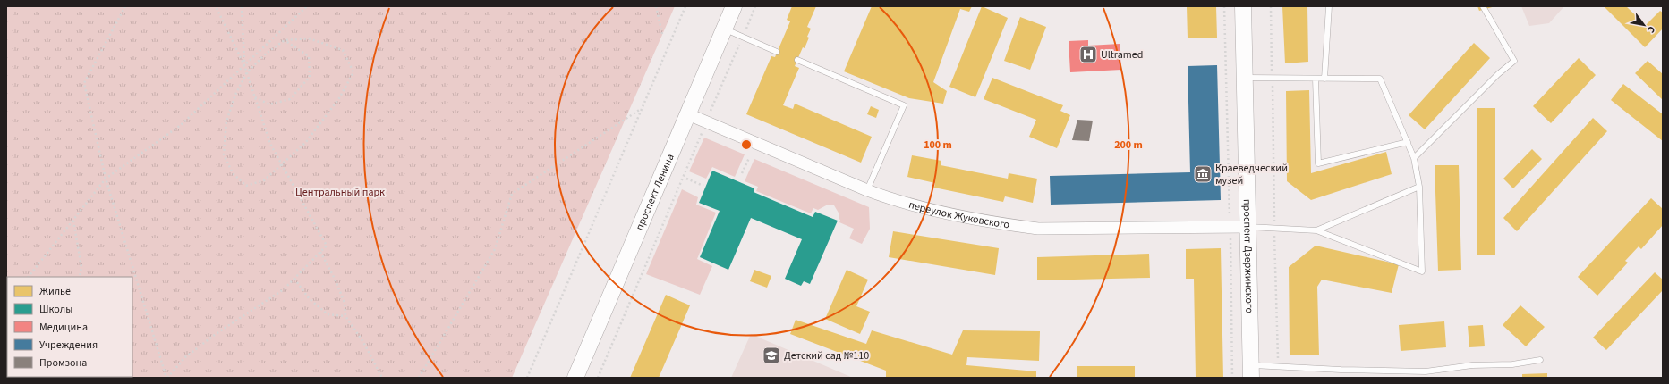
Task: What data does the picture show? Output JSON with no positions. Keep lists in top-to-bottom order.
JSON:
{
  "streets": {
    "main road": ["проспект Ленина", "проспект Дзержинского"],
    "street": ["переулок Жуковского"]
  },
  "crossings": [
    ["проспект Ленина", "переулок Жуковского"],
    ["переулок Жуковского", "проспект Дзержинского"]
  ],
  "parks": ["Центральный парк"],
  "places": {
    "hospital": ["Ultramed"],
    "museum": ["Краеведческий музей"],
    "school or university": ["Детский сад №110"]
  },
  "legend": [
    "Жильё",
    "Школы",
    "Медицина",
    "Учреждения",
    "Промзона"
  ],
  "north": "bottom right",
  "rings": ["100 m", "200 m"]
}
